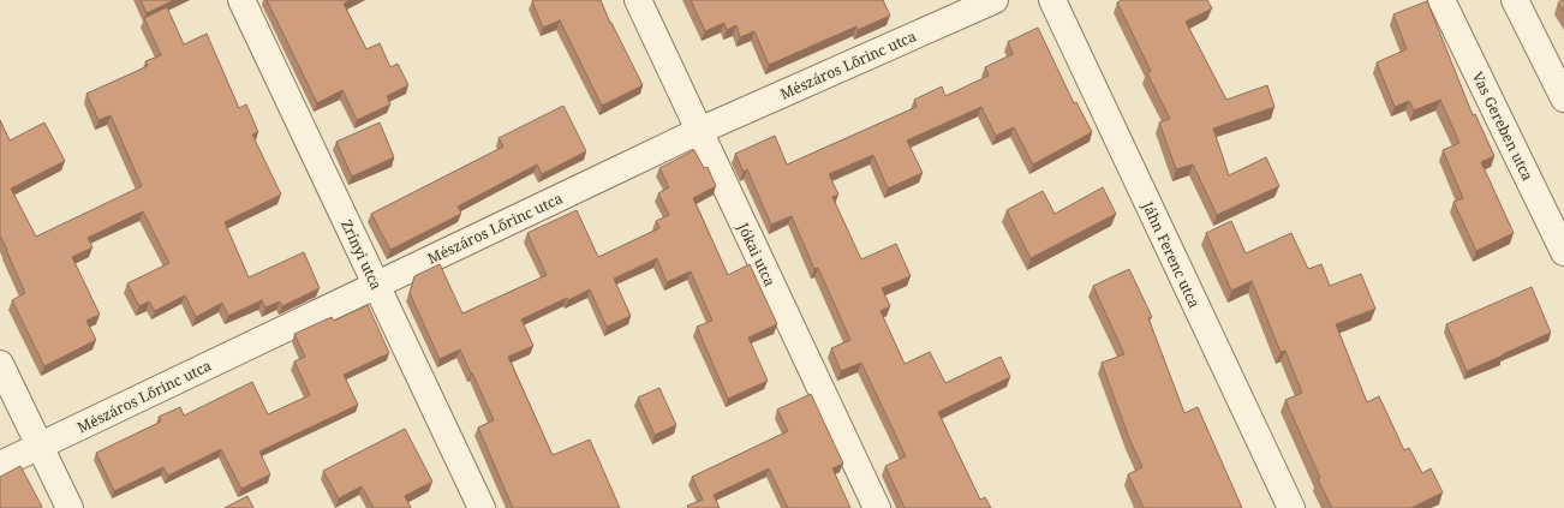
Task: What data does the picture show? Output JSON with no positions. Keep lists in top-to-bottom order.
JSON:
{
  "streets": {
    "street": [
      "Mészáros Lőrinc utca",
      "Vas Gereben utca",
      "Zrínyi utca",
      "Jókai utca",
      "Jáhn Ferenc utca"
    ]
  },
  "crossings": [
    ["Mészáros Lőrinc utca", "Zrínyi utca"],
    ["Mészáros Lőrinc utca", "Jókai utca"]
  ]
}
